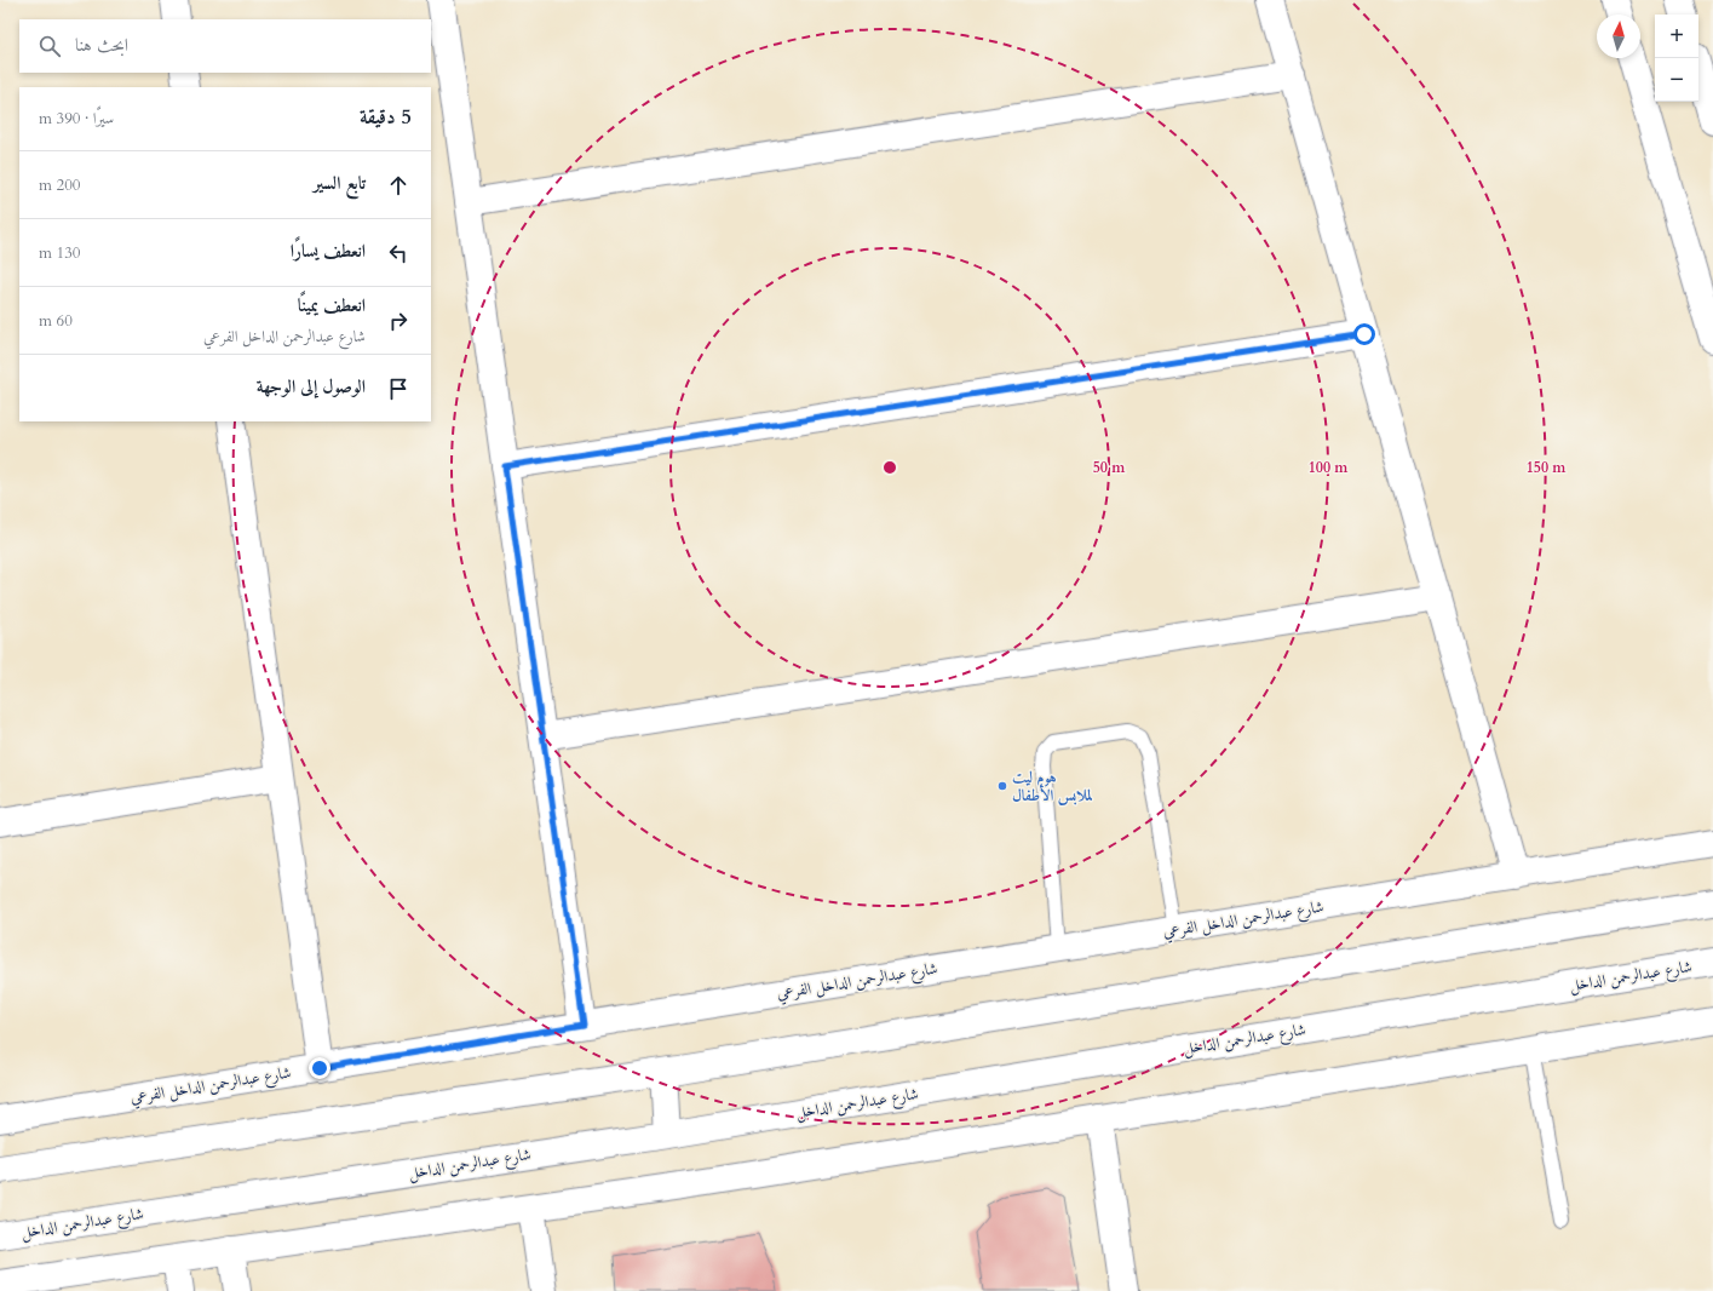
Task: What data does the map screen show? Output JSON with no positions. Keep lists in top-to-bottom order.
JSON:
{
  "streets": {
    "street": ["شارع عبدالرحمن الداخل الفرعي", "شارع عبدالرحمن الداخل"]
  },
  "places": ["هوم ليت لملابس الأطفال"],
  "north": "top",
  "page": {
    "map_buttons": ["+", "−"],
    "search": "ابحث هنا",
    "heading": ["5 دقيقة", "سيرًا · 390 m"],
    "list": [
      ["تابع السير", "200 m"],
      ["انعطف يسارًا", "130 m"],
      ["انعطف يمينًا", "شارع عبدالرحمن الداخل الفرعي", "60 m"],
      "الوصول إلى الوجهة"
    ]
  },
  "rings": ["50 m", "100 m", "150 m"]
}
